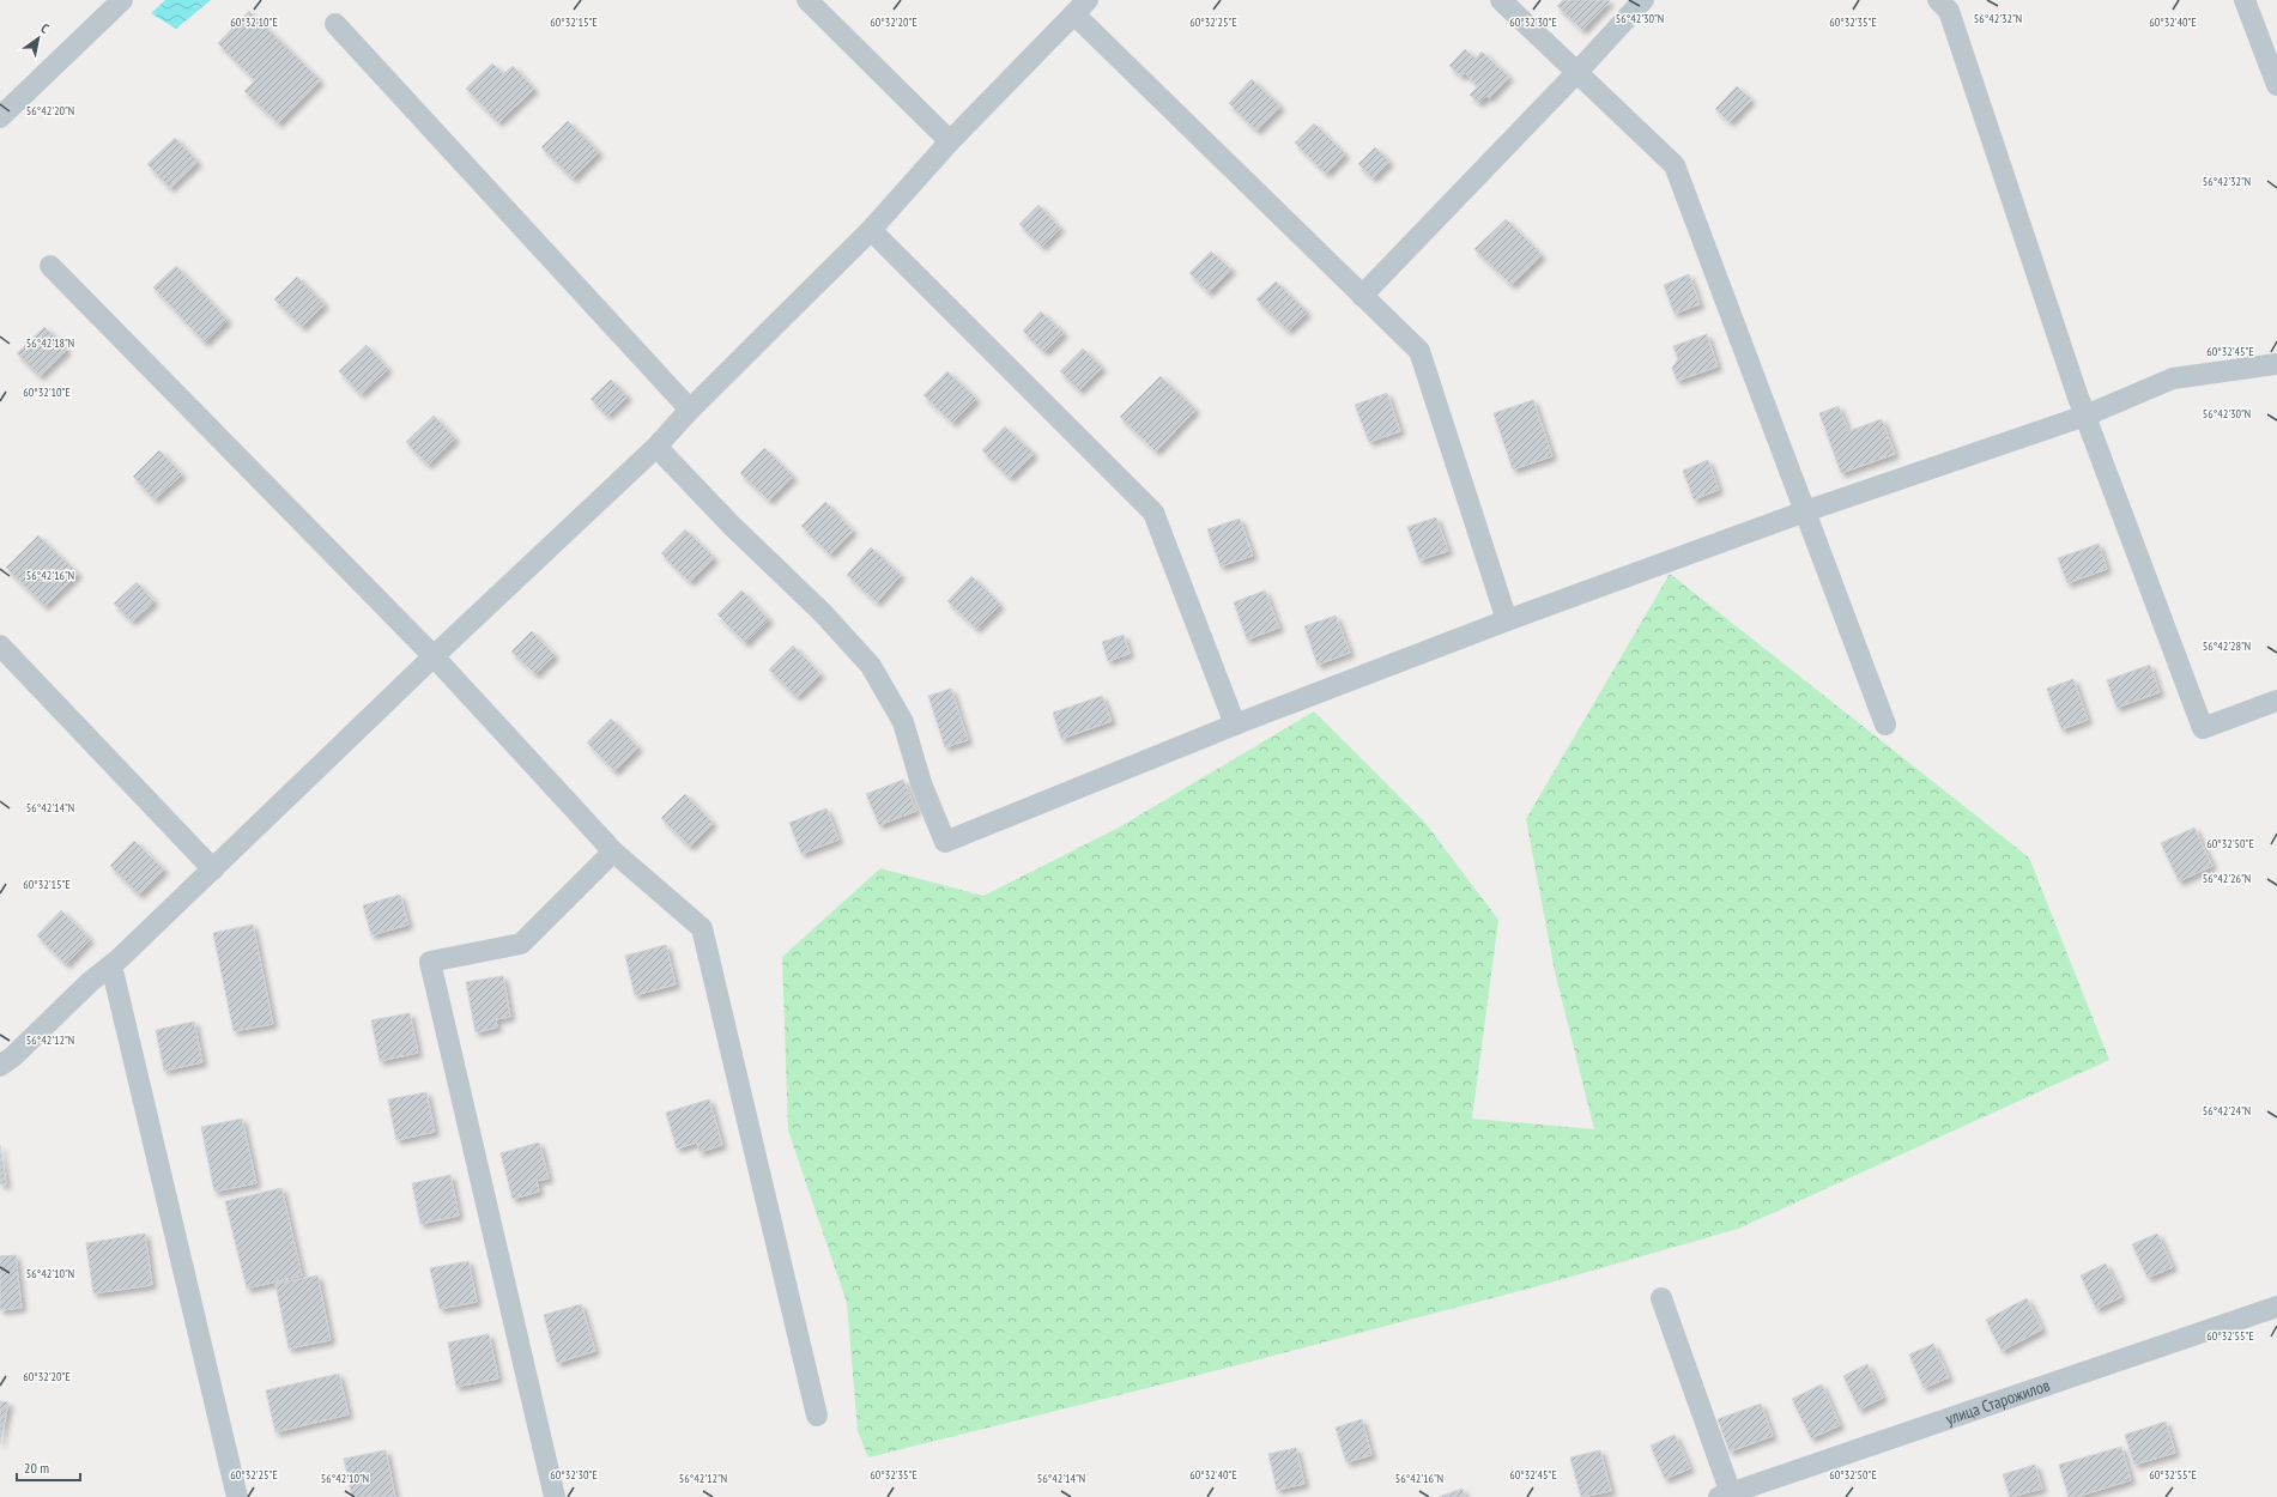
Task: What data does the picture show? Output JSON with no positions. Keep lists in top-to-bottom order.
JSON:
{
  "streets": {
    "street": ["улица Старожилов"]
  },
  "scale_bar": "20 m",
  "north": "top right",
  "coordinates": [
    "56°42'30\"N",
    "56°42'32\"N",
    "60°32'10\"E",
    "60°32'15\"E",
    "60°32'20\"E",
    "60°32'25\"E",
    "60°32'30\"E",
    "60°32'35\"E",
    "60°32'40\"E",
    "56°42'20\"N",
    "56°42'18\"N",
    "60°32'45\"E",
    "56°42'16\"N",
    "56°42'28\"N",
    "56°42'14\"N",
    "60°32'50\"E",
    "56°42'26\"N",
    "56°42'12\"N",
    "56°42'24\"N",
    "56°42'10\"N",
    "60°32'55\"E"
  ]
}
